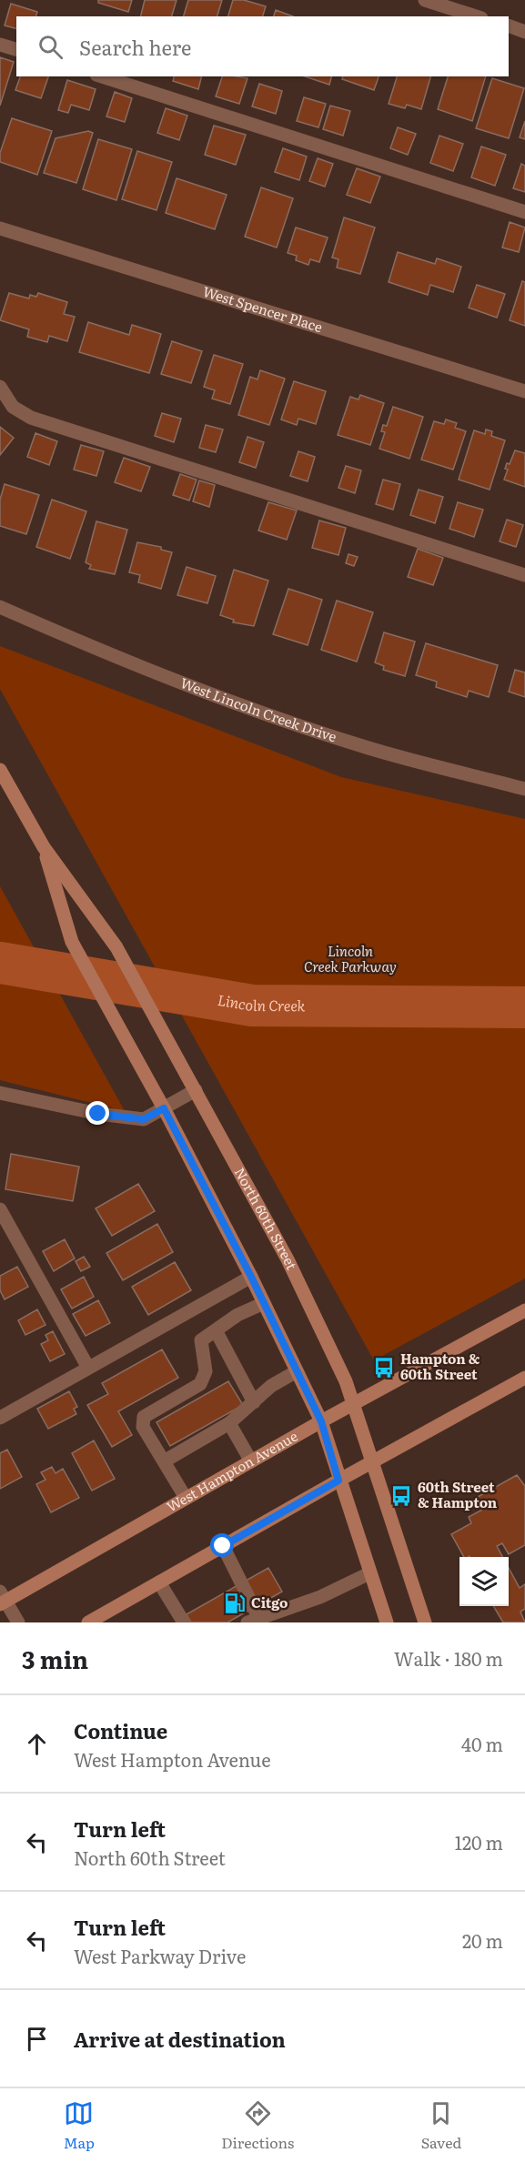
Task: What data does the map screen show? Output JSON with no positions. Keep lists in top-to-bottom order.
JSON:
{
  "streets": {
    "main road": ["North 60th Street", "West Hampton Avenue"],
    "street": ["West Spencer Place", "West Lincoln Creek Drive"]
  },
  "crossings": [
    ["North 60th Street", "West Hampton Avenue"]
  ],
  "water": ["Lincoln Creek"],
  "parks": ["Lincoln Creek Parkway"],
  "places": {
    "bus stop": ["Hampton & 60th Street", "60th Street & Hampton"],
    "fuel station": ["Citgo"]
  },
  "page": {
    "search": "Search here",
    "heading": ["3 min", "Walk · 180 m"],
    "list": [
      ["Continue", "West Hampton Avenue", "40 m"],
      ["Turn left", "North 60th Street", "120 m"],
      ["Turn left", "West Parkway Drive", "20 m"],
      "Arrive at destination"
    ],
    "nav": ["Map", "Directions", "Saved"]
  }
}
